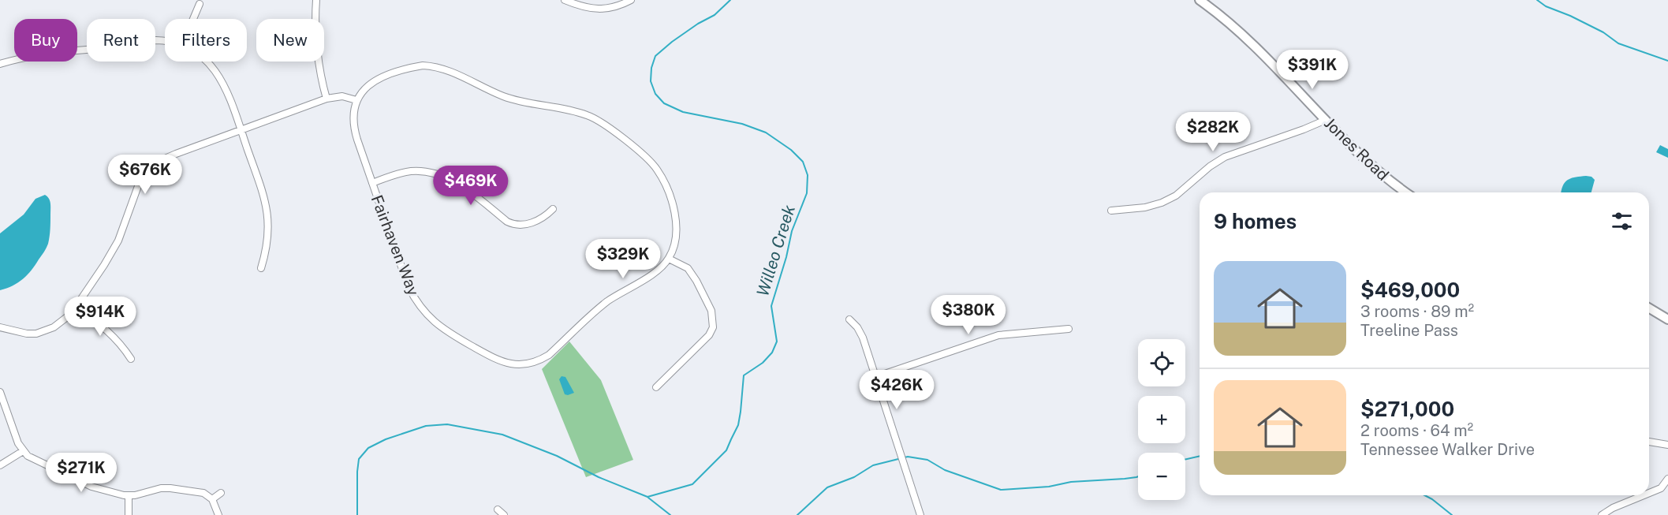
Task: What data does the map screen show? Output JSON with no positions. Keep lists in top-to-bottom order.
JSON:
{
  "streets": {
    "street": ["Jones Road", "Fairhaven Way"]
  },
  "water": ["Willeo Creek"],
  "page": {
    "chip": [
      "Buy",
      "Rent",
      "Filters",
      "New"
    ],
    "price": [
      "$391K",
      "$282K",
      "$676K",
      "$469K",
      "$329K",
      "$380K",
      "$914K",
      "$426K",
      "$271K"
    ],
    "heading": "9 homes",
    "list": [
      {
        "name": "$469,000",
        "note": "3 rooms · 89 m² · Treeline Pass"
      },
      {
        "name": "$271,000",
        "note": "2 rooms · 64 m² · Tennessee Walker Drive"
      }
    ],
    "map_buttons": ["+", "−"]
  }
}
